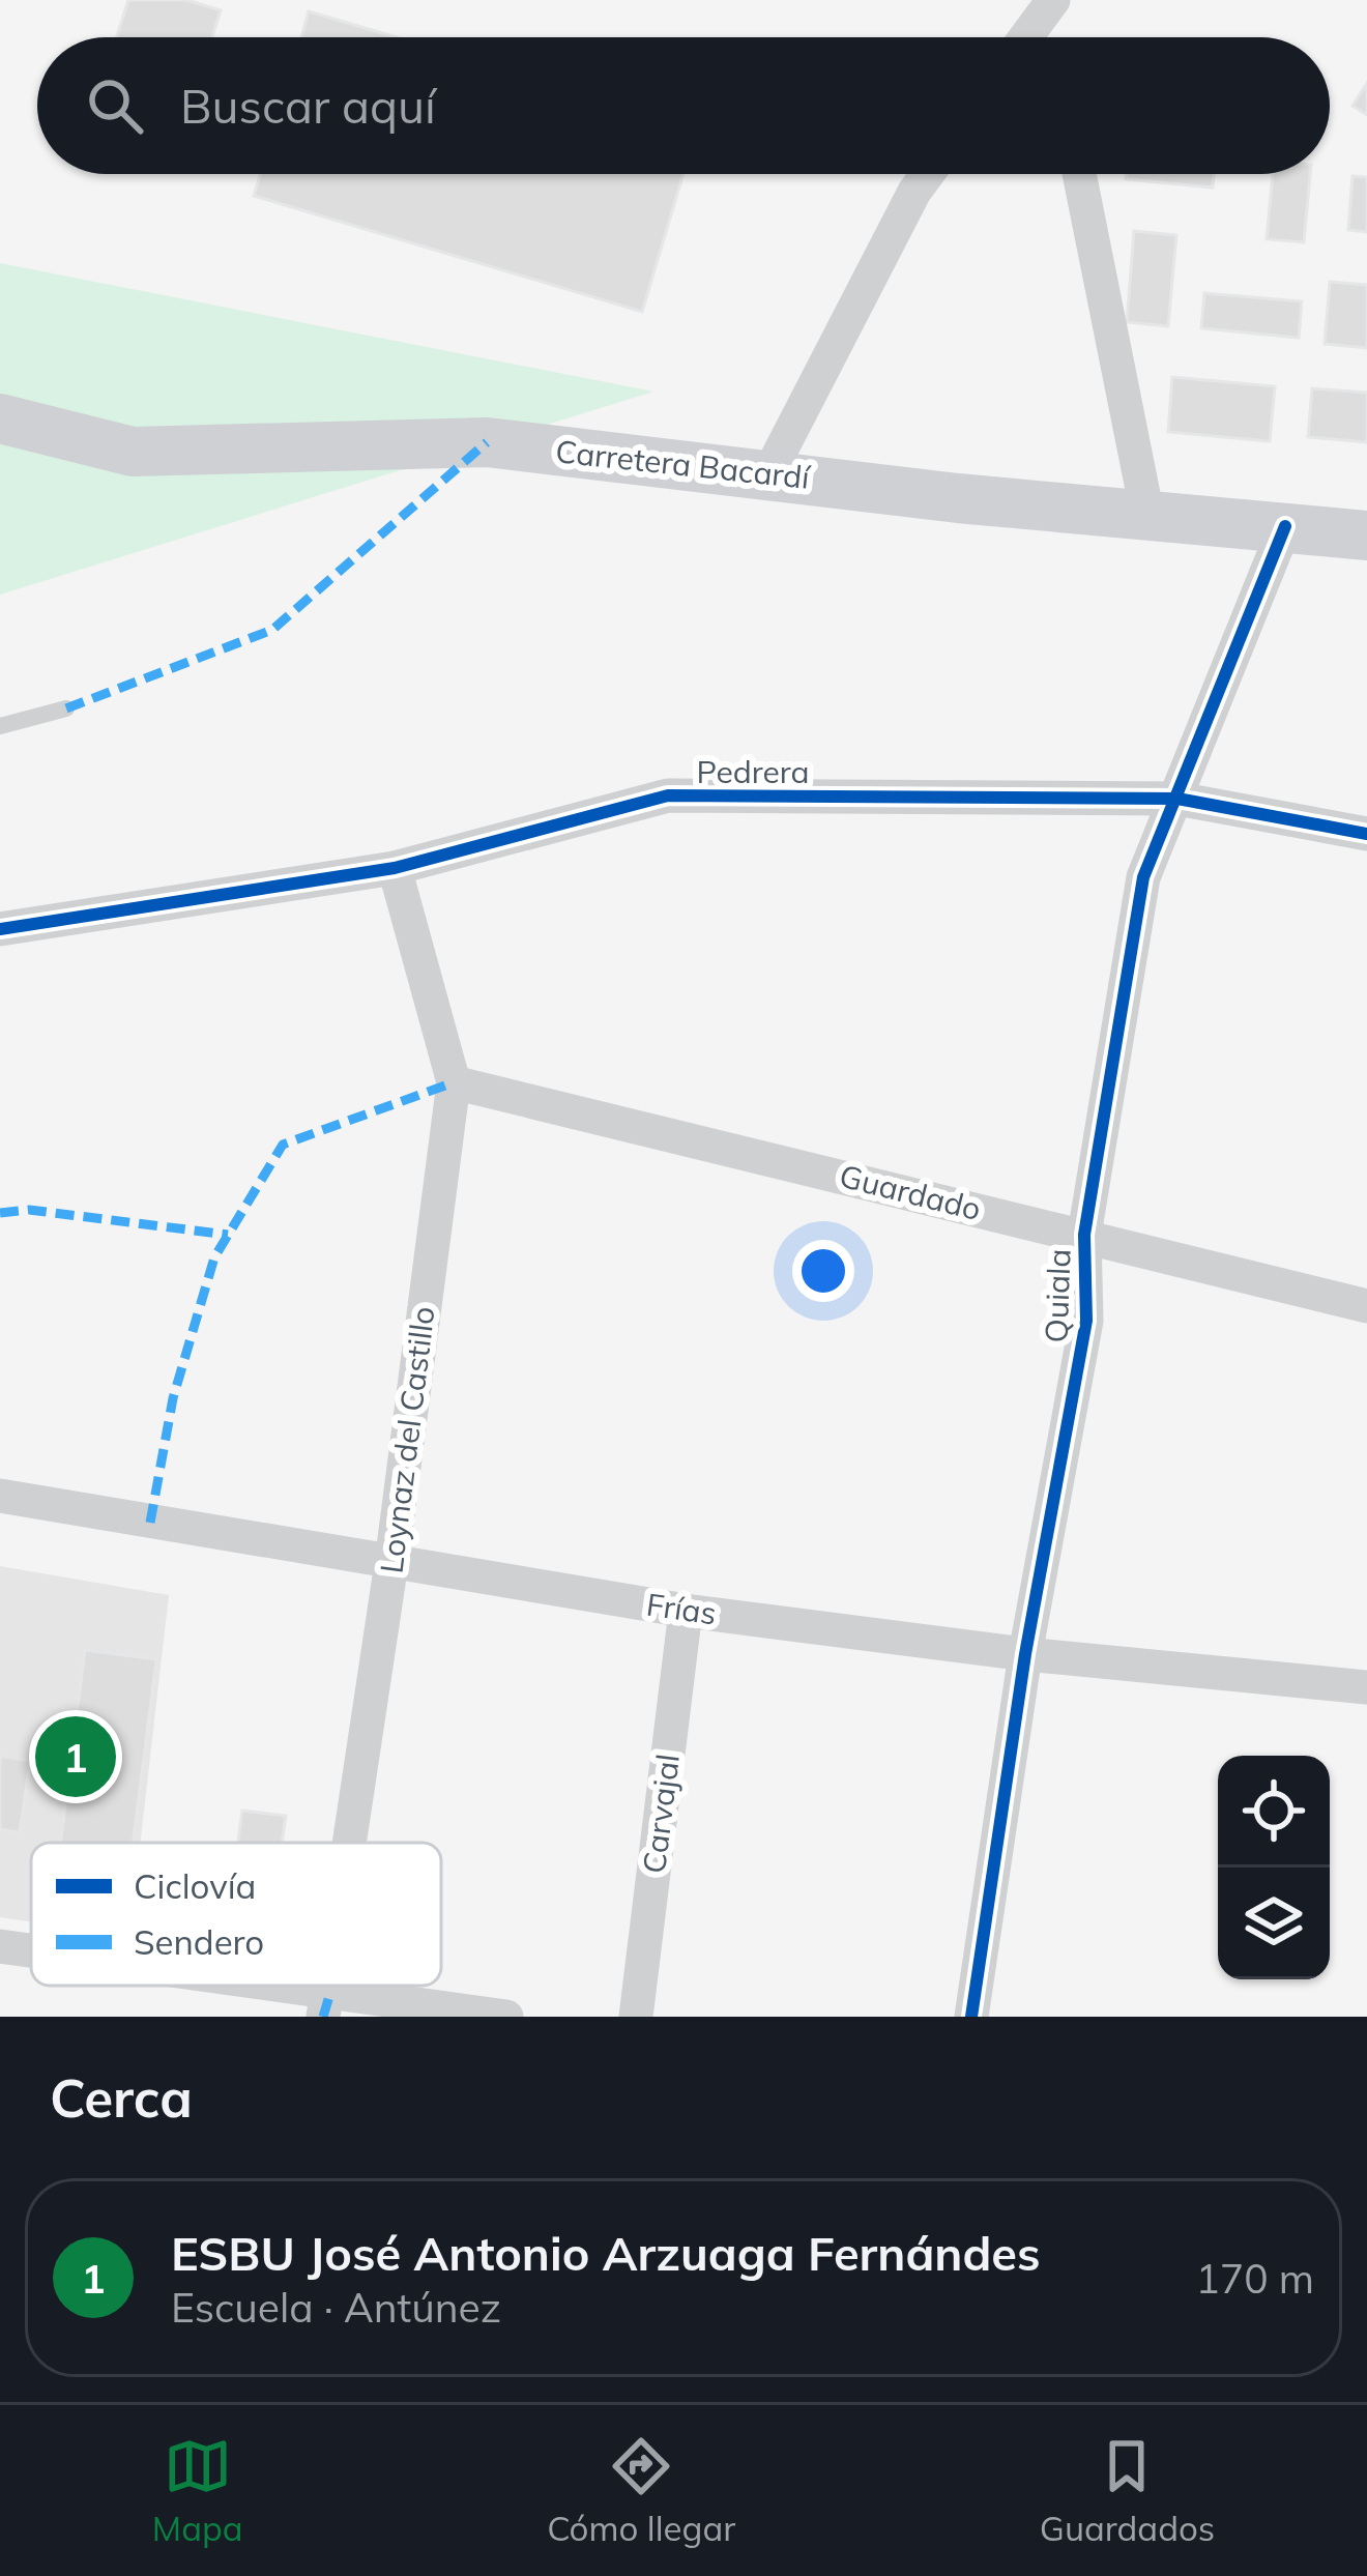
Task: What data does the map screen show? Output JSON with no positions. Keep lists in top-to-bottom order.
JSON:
{
  "streets": {
    "street": [
      "Carretera Bacardí",
      "Pedrera",
      "Guardado",
      "Quiala",
      "Loynaz del Castillo",
      "Frías",
      "Carvajal"
    ]
  },
  "crossings": [
    ["Carretera Bacardí", "Quiala"],
    ["Pedrera", "Quiala"],
    ["Pedrera", "Loynaz del Castillo"],
    ["Guardado", "Quiala"],
    ["Guardado", "Loynaz del Castillo"],
    ["Quiala", "Frías"],
    ["Loynaz del Castillo", "Frías"],
    ["Frías", "Carvajal"]
  ],
  "legend": ["Ciclovía", "Sendero"],
  "page": {
    "search": "Buscar aquí",
    "pins": "1",
    "heading": "Cerca",
    "list": [
      {
        "mark": "1",
        "name": "ESBU José Antonio Arzuaga Fernándes",
        "note": "Escuela · Antúnez",
        "value": "170 m"
      }
    ],
    "nav": ["Mapa", "Cómo llegar", "Guardados"]
  }
}
